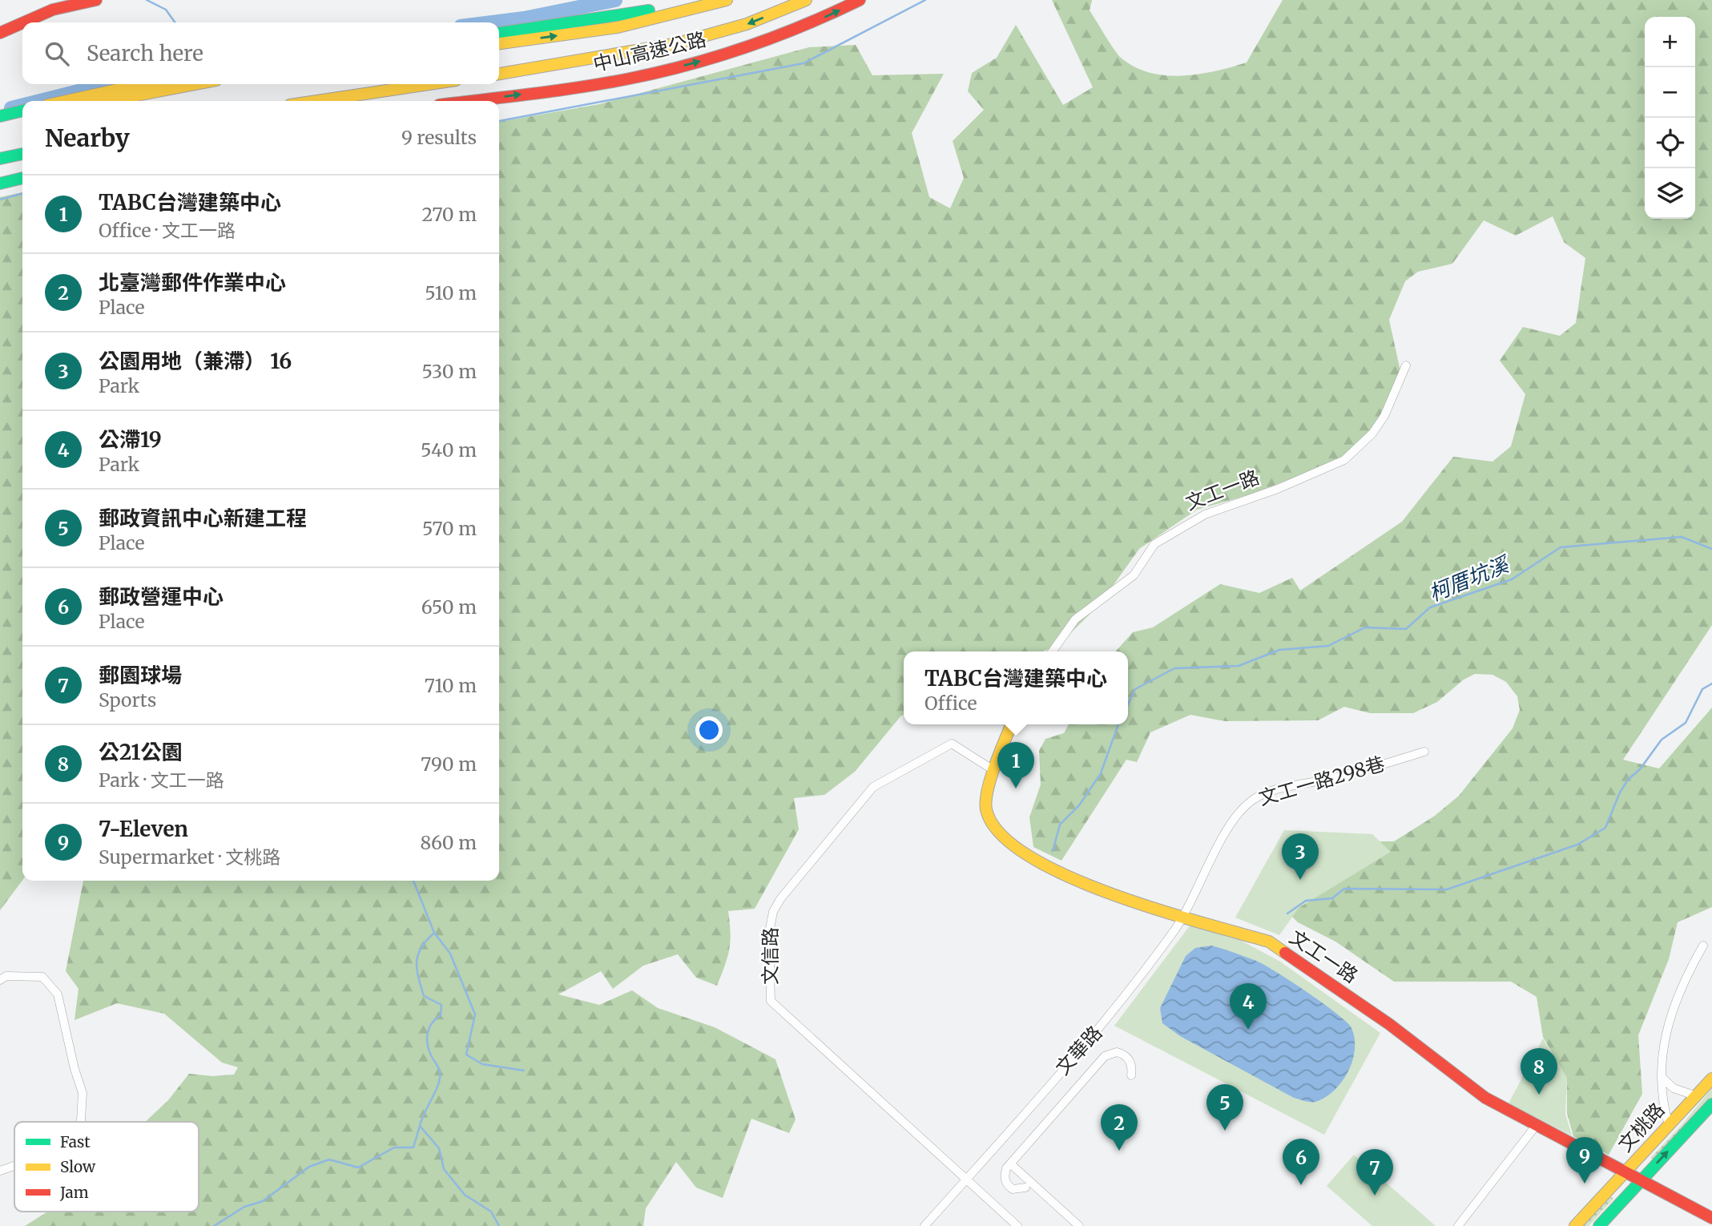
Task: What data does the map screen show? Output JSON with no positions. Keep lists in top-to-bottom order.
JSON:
{
  "streets": {
    "main road": ["中山高速公路", "文工一路", "文桃路"],
    "street": ["文工一路298巷", "文信路", "文華路"]
  },
  "crossings": [
    ["文工一路", "文工一路298巷"],
    ["文工一路", "文信路"],
    ["文工一路", "文華路"],
    ["文工一路", "文桃路"],
    ["文工一路298巷", "文華路"],
    ["文信路", "文華路"]
  ],
  "water": ["柯厝坑溪"],
  "legend": ["Fast", "Slow", "Jam"],
  "page": {
    "map_buttons": ["+", "−"],
    "search": "Search here",
    "heading": ["Nearby", "9 results"],
    "list": [
      {
        "mark": "1",
        "name": "TABC台灣建築中心",
        "note": "Office · 文工一路",
        "value": "270 m"
      },
      {
        "mark": "2",
        "name": "北臺灣郵件作業中心",
        "note": "Place",
        "value": "510 m"
      },
      {
        "mark": "3",
        "name": "公園用地（兼滯） 16",
        "note": "Park",
        "value": "530 m"
      },
      {
        "mark": "4",
        "name": "公滯19",
        "note": "Park",
        "value": "540 m"
      },
      {
        "mark": "5",
        "name": "郵政資訊中心新建工程",
        "note": "Place",
        "value": "570 m"
      },
      {
        "mark": "6",
        "name": "郵政營運中心",
        "note": "Place",
        "value": "650 m"
      },
      {
        "mark": "7",
        "name": "郵園球場",
        "note": "Sports",
        "value": "710 m"
      },
      {
        "mark": "8",
        "name": "公21公園",
        "note": "Park · 文工一路",
        "value": "790 m"
      },
      {
        "mark": "9",
        "name": "7-Eleven",
        "note": "Supermarket · 文桃路",
        "value": "860 m"
      }
    ],
    "popup": ["TABC台灣建築中心", "Office"],
    "pins": [
      "1",
      "3",
      "4",
      "8",
      "5",
      "2",
      "9",
      "6",
      "7"
    ]
  }
}
